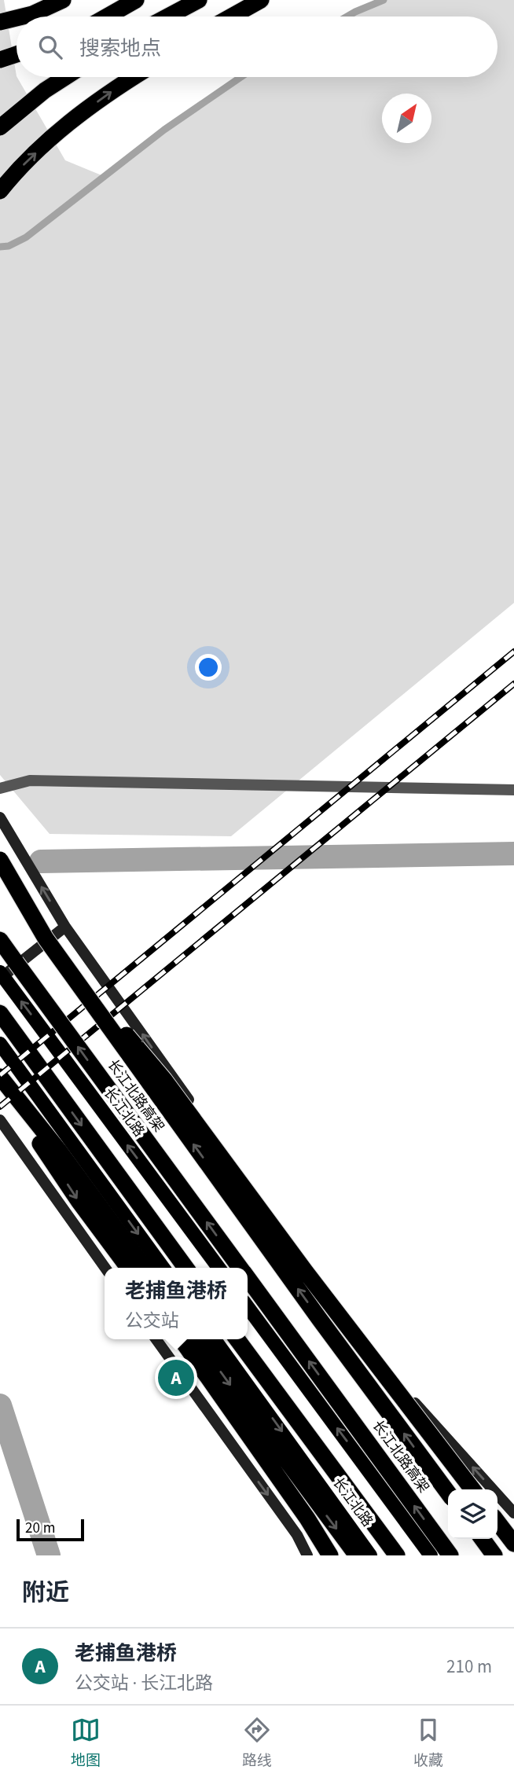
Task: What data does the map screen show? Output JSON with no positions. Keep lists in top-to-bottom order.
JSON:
{
  "streets": {
    "highway": ["长江北路高架"],
    "main road": ["长江北路"]
  },
  "scale_bar": "20 m",
  "north": "top right",
  "page": {
    "search": "搜索地点",
    "popup": ["老捕鱼港桥", "公交站"],
    "pins": "A",
    "scale": "20 m",
    "heading": "附近",
    "list": [
      {
        "mark": "A",
        "name": "老捕鱼港桥",
        "note": "公交站 · 长江北路",
        "value": "210 m"
      }
    ],
    "nav": ["地图", "路线", "收藏"]
  }
}
